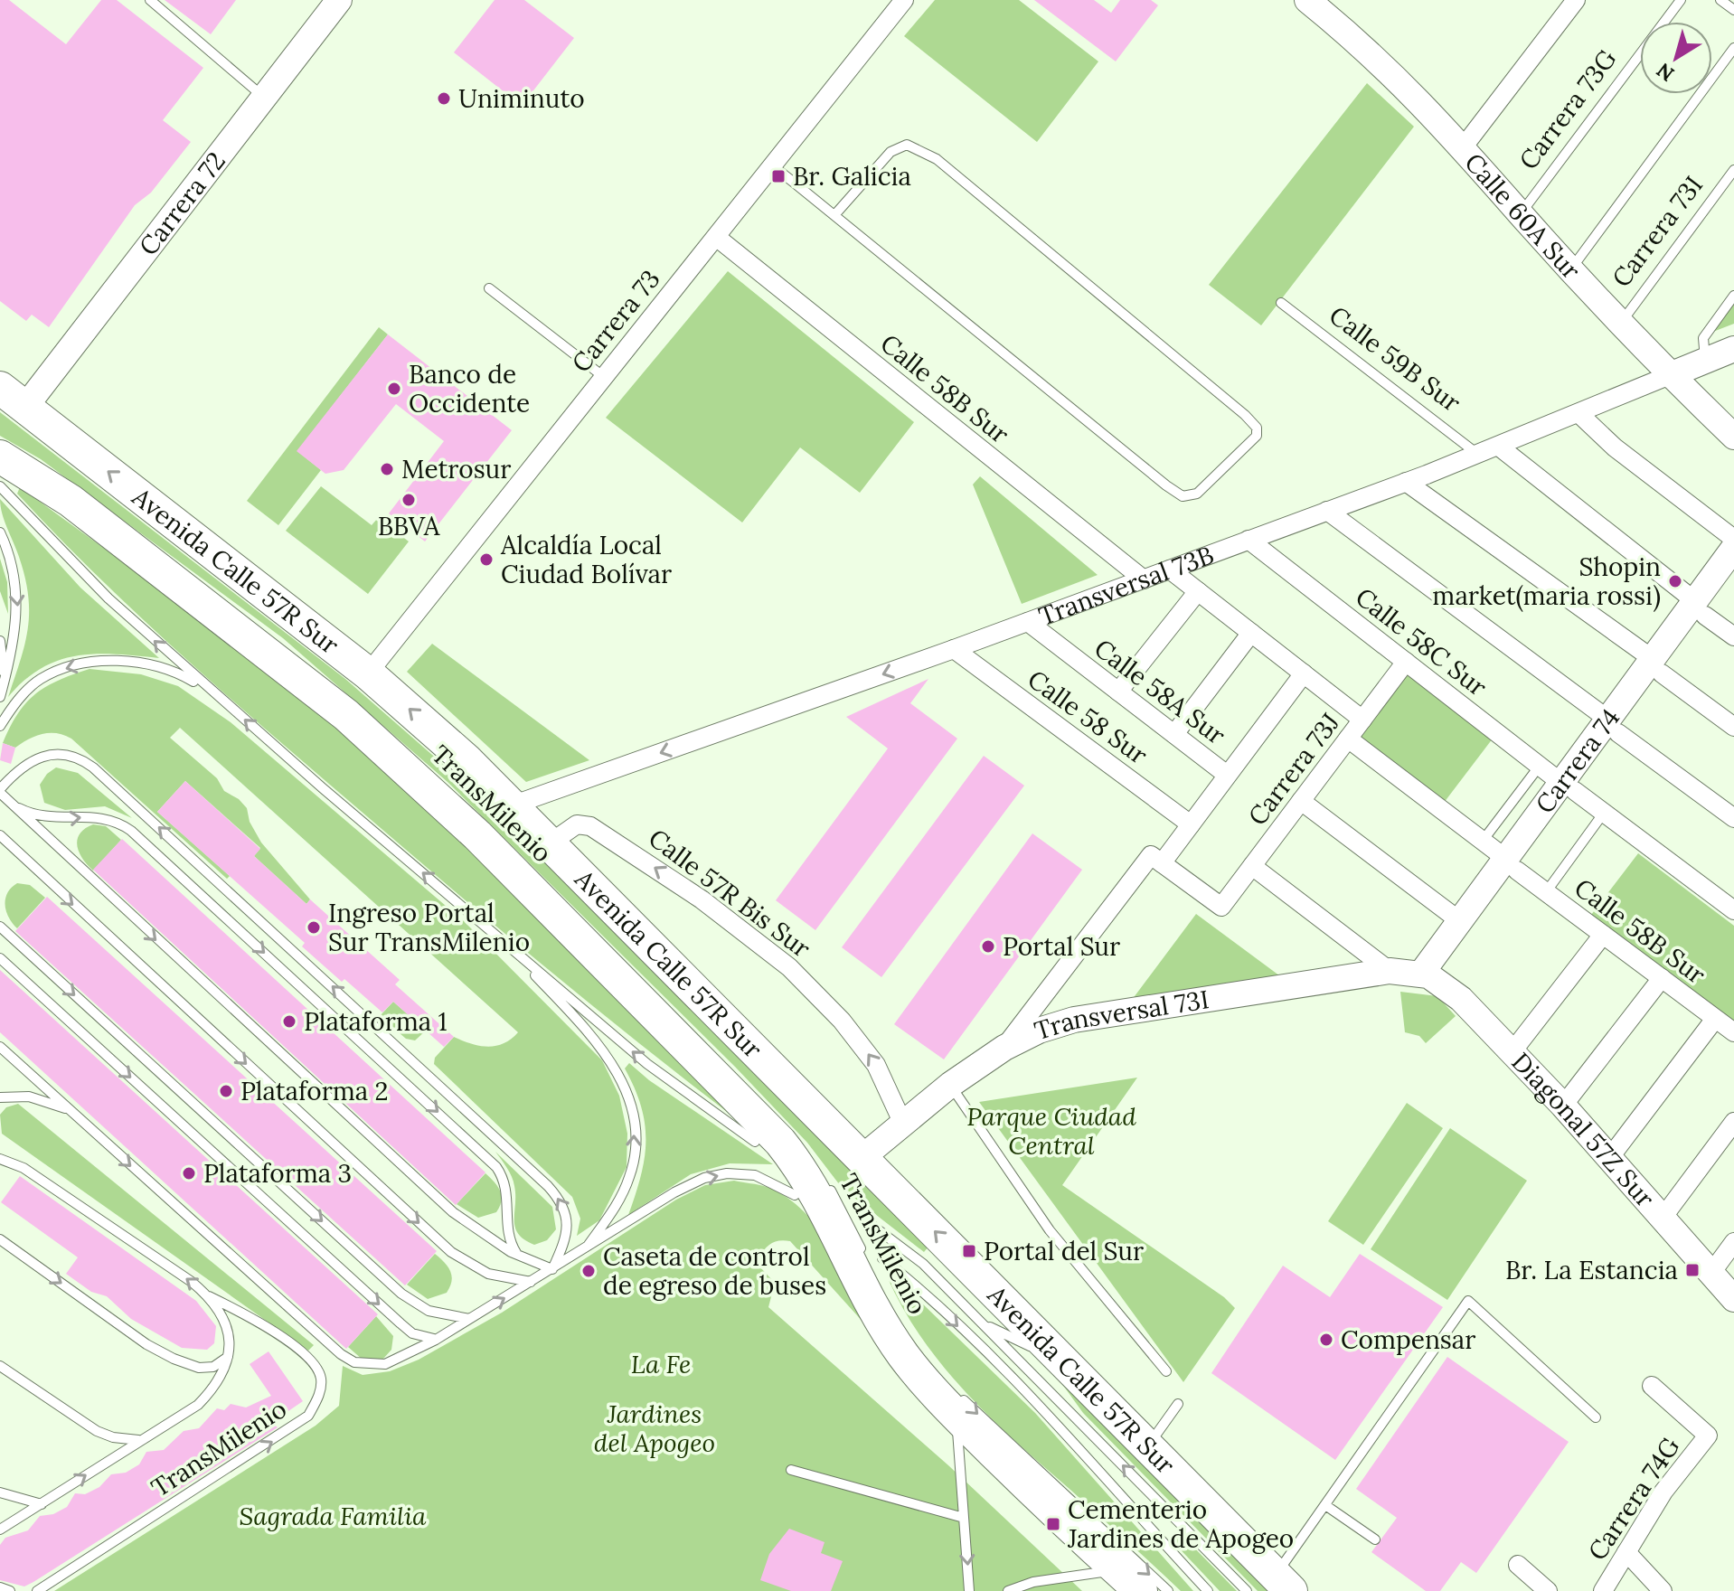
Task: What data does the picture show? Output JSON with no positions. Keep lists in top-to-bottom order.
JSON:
{
  "streets": {
    "highway": ["Avenida Calle 57R Sur"],
    "street": [
      "Carrera 72",
      "Calle 60A Sur",
      "Carrera 73",
      "Calle 58B Sur",
      "Transversal 73B",
      "Calle 58C Sur",
      "Calle 58A Sur",
      "Calle 58 Sur",
      "Carrera 74",
      "Carrera 73J",
      "Calle 57R Bis Sur",
      "Transversal 73I",
      "Diagonal 57Z Sur",
      "Carrera 74G"
    ],
    "lane": [
      "Carrera 73G",
      "Carrera 73I",
      "Calle 59B Sur",
      "TransMilenio"
    ]
  },
  "crossings": [
    ["Carrera 73G", "Calle 60A Sur"],
    ["Carrera 72", "Avenida Calle 57R Sur"],
    ["Calle 60A Sur", "Carrera 73I"],
    ["Calle 60A Sur", "Transversal 73B"],
    ["Carrera 73", "Calle 58B Sur"],
    ["Carrera 73", "Avenida Calle 57R Sur"],
    ["Calle 59B Sur", "Transversal 73B"],
    ["Calle 58B Sur", "Transversal 73B"],
    ["Calle 58B Sur", "Carrera 74"],
    ["Calle 58B Sur", "Carrera 73J"],
    ["Avenida Calle 57R Sur", "Transversal 73B"],
    ["Avenida Calle 57R Sur", "TransMilenio"],
    ["Avenida Calle 57R Sur", "Calle 57R Bis Sur"],
    ["Avenida Calle 57R Sur", "Transversal 73I"],
    ["Transversal 73B", "Calle 58C Sur"],
    ["Transversal 73B", "Calle 58A Sur"],
    ["Transversal 73B", "Calle 58 Sur"],
    ["Calle 58C Sur", "Carrera 74"],
    ["Calle 58C Sur", "Carrera 73J"],
    ["Carrera 74", "Transversal 73I"],
    ["Carrera 74", "Diagonal 57Z Sur"],
    ["Calle 57R Bis Sur", "Transversal 73I"],
    ["Transversal 73I", "Diagonal 57Z Sur"]
  ],
  "one_way": ["Transversal 73B", "Calle 57R Bis Sur"],
  "parks": [
    "Parque Ciudad Central",
    "La Fe",
    "Jardines del Apogeo",
    "Sagrada Familia"
  ],
  "places": {
    "other": [
      "Uniminuto",
      "Banco de Occidente",
      "Metrosur",
      "BBVA",
      "Alcaldía Local Ciudad Bolívar",
      "Shopin market(maria rossi)",
      "Ingreso Portal Sur TransMilenio",
      "Portal Sur",
      "Plataforma 1",
      "Plataforma 2",
      "Plataforma 3",
      "Caseta de control de egreso de buses",
      "Compensar"
    ],
    "transit": [
      "Br. Galicia",
      "Portal del Sur",
      "Br. La Estancia",
      "Cementerio Jardines de Apogeo"
    ]
  },
  "north": "bottom left"
}
